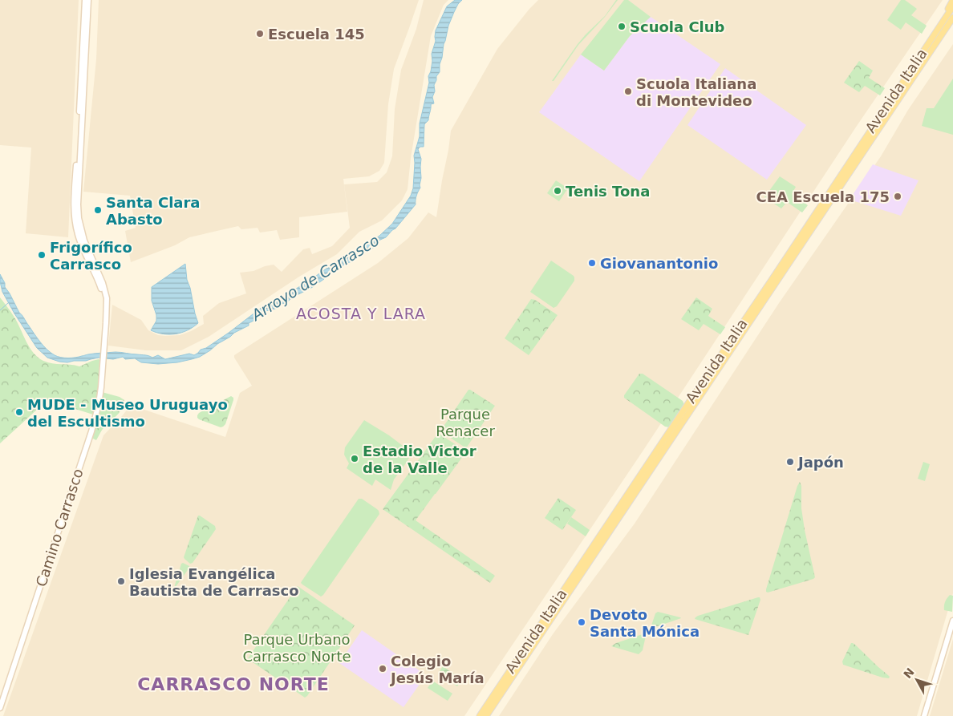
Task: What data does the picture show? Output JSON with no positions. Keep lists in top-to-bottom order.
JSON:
{
  "streets": {
    "main road": ["Avenida Italia", "Camino Carrasco"]
  },
  "districts": ["ACOSTA Y LARA", "CARRASCO NORTE"],
  "water": ["Arroyo de Carrasco"],
  "parks": ["Parque Renacer", "Parque Urbano Carrasco Norte"],
  "places": [
    "Scuola Club",
    "Escuela 145",
    "Scuola Italiana di Montevideo",
    "Tenis Tona",
    "CEA Escuela 175",
    "Santa Clara Abasto",
    "Frigorífico Carrasco",
    "Giovanantonio",
    "MUDE - Museo Uruguayo del Escultismo",
    "Estadio Victor de la Valle",
    "Japón",
    "Iglesia Evangélica Bautista de Carrasco",
    "Devoto Santa Mónica",
    "Colegio Jesús María"
  ],
  "north": "top left"
}
